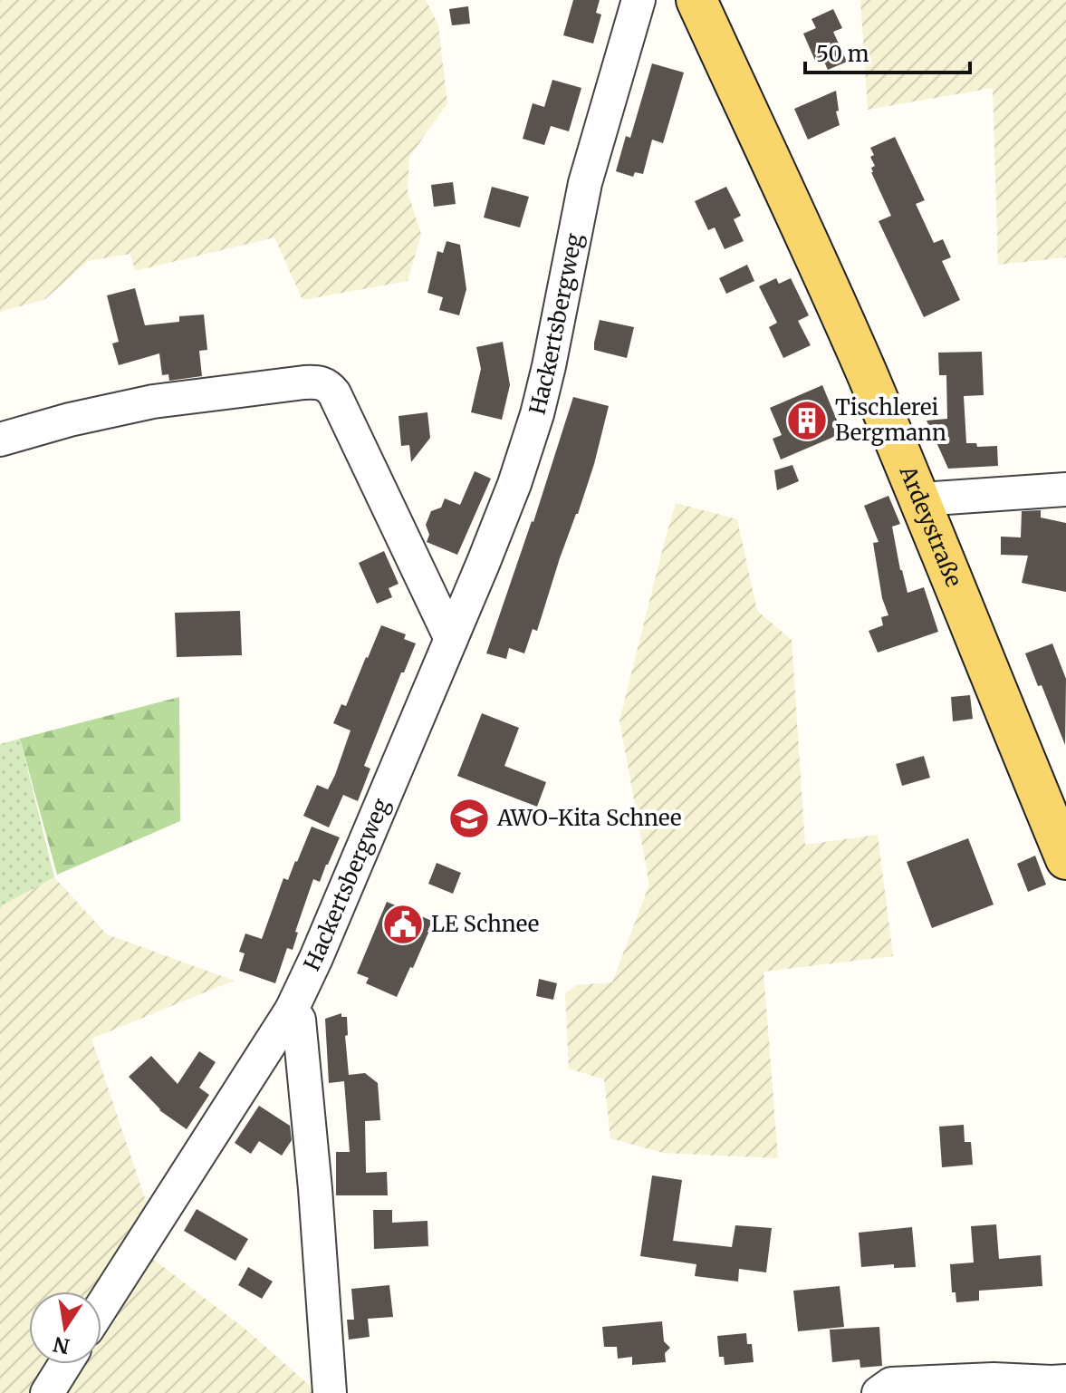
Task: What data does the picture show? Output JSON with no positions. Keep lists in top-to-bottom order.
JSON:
{
  "streets": {
    "main road": ["Ardeystraße"],
    "street": ["Hackertsbergweg"]
  },
  "places": {
    "building": ["Tischlerei Bergmann"],
    "school or university": ["AWO-Kita Schnee"],
    "public building": ["LE Schnee"]
  },
  "scale_bar": "50 m",
  "north": "bottom"
}
